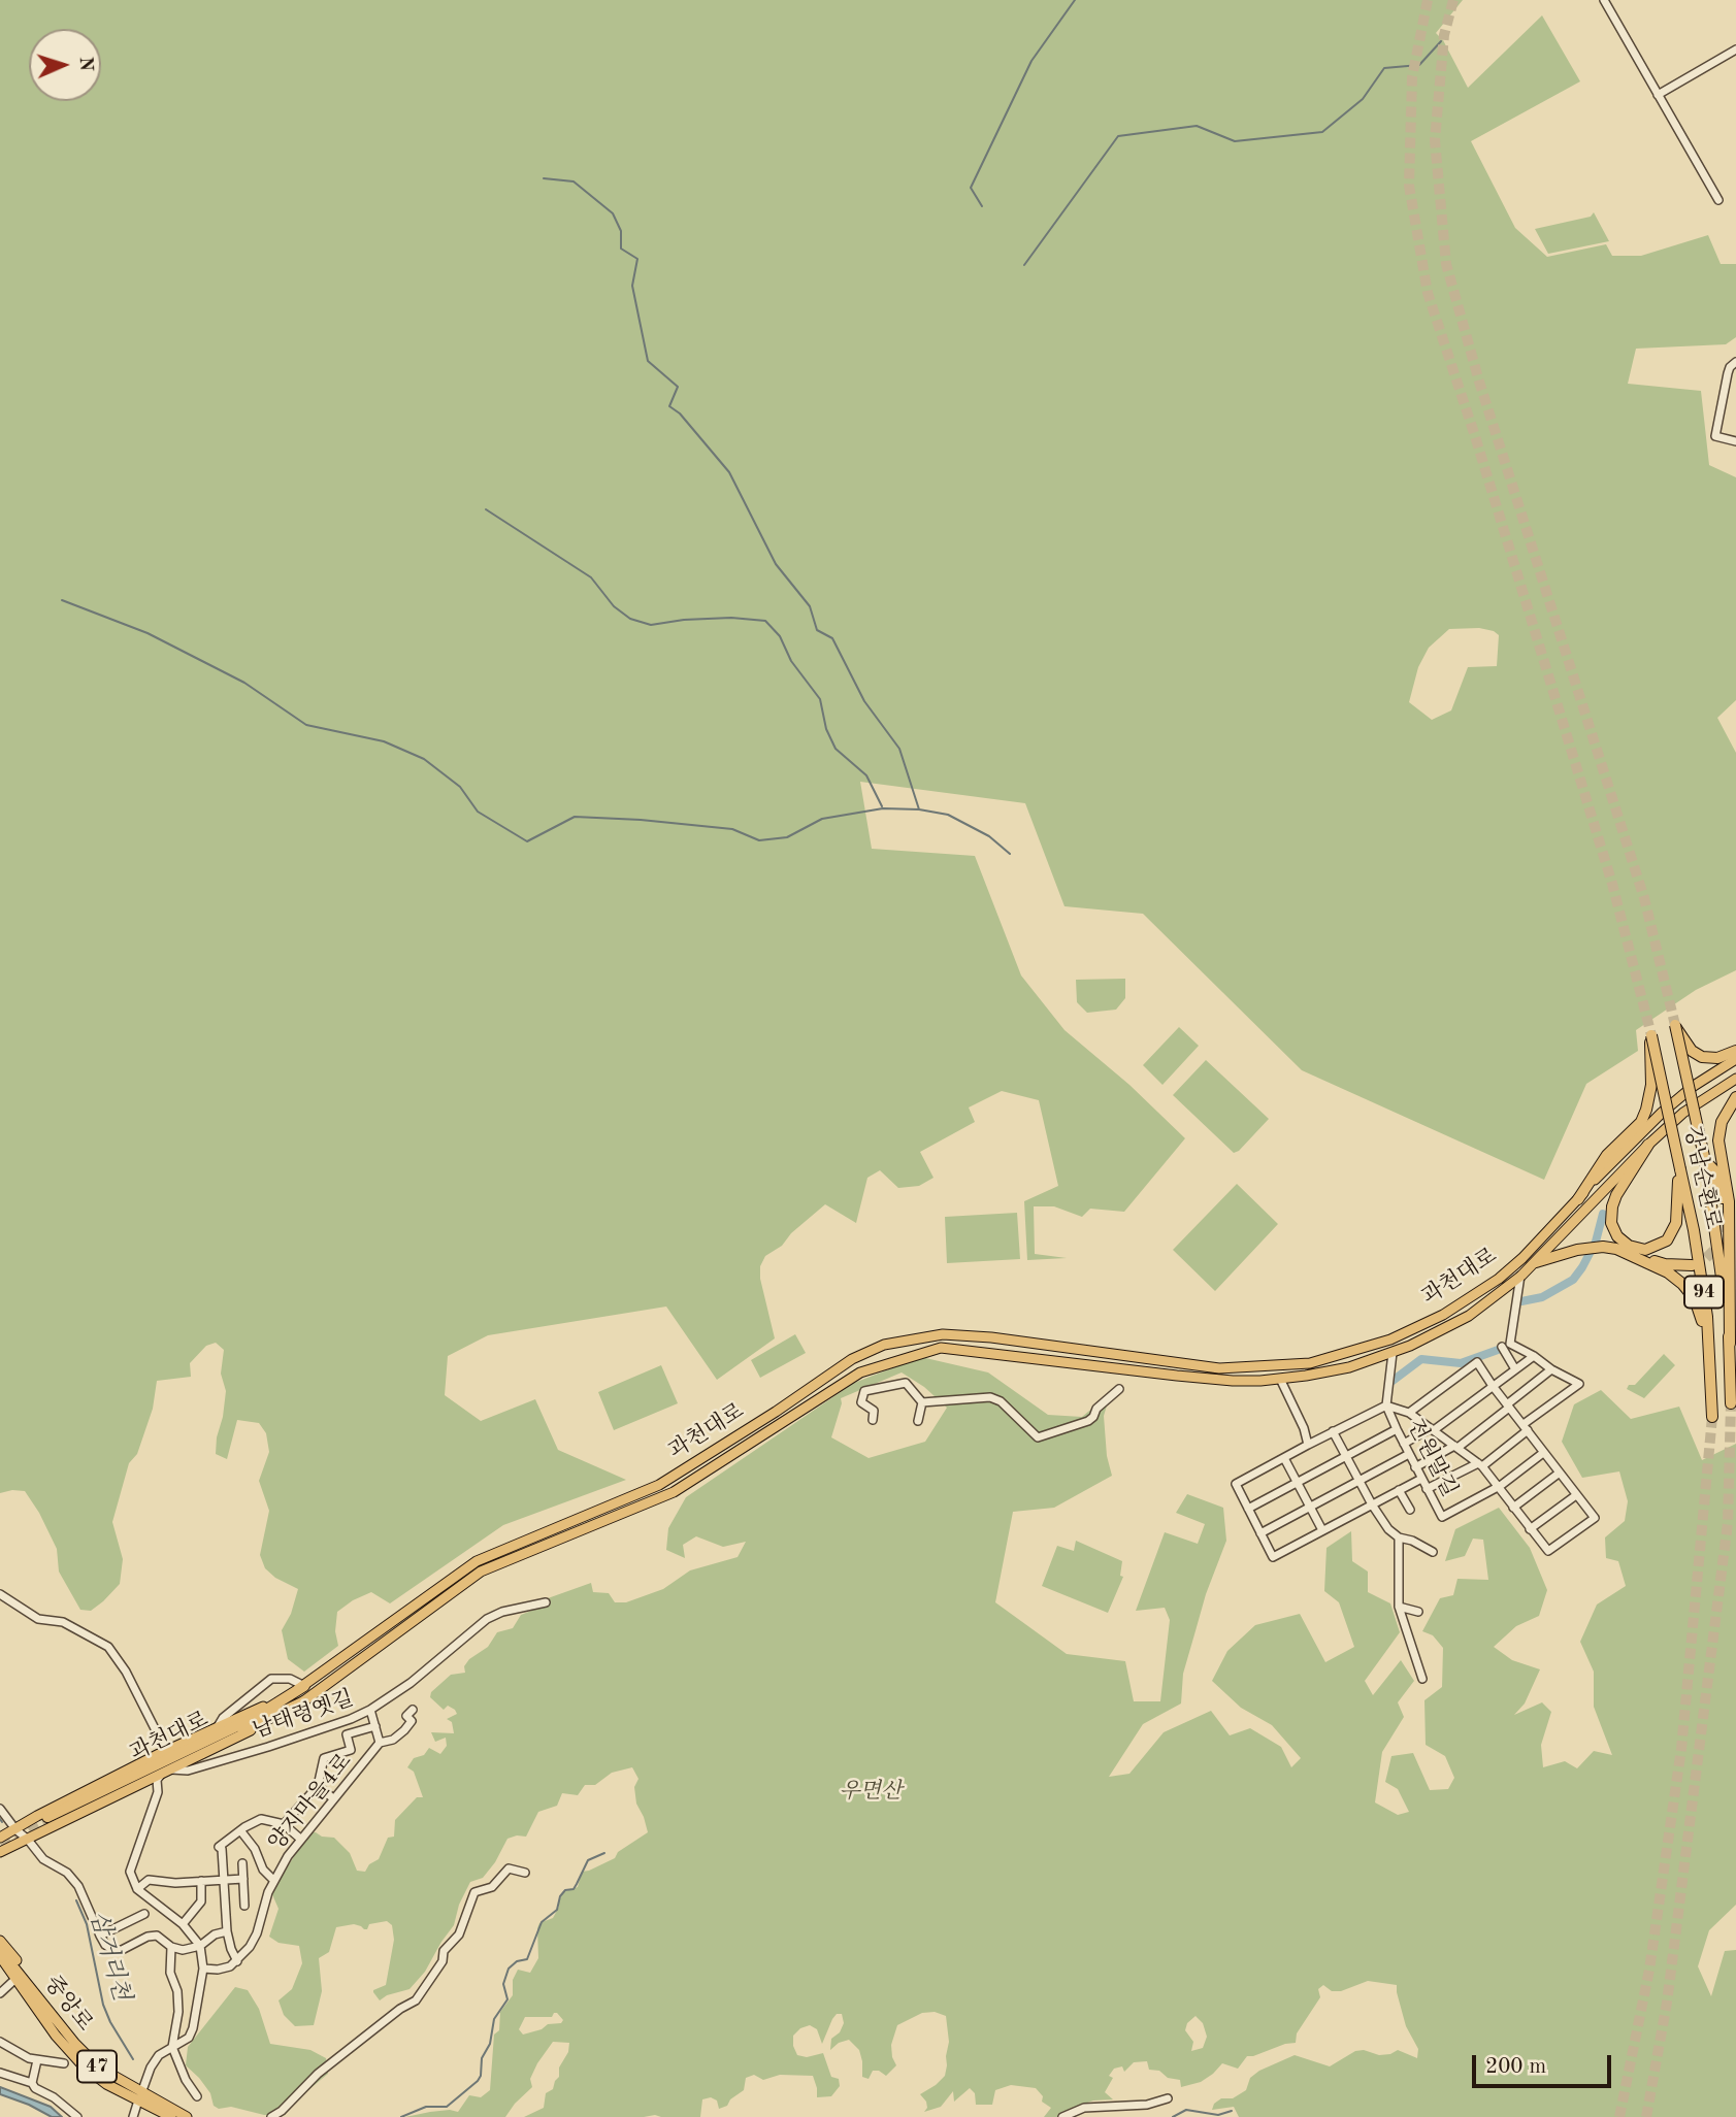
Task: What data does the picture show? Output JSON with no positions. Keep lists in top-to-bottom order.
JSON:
{
  "streets": {
    "highway": ["강남순환로", "과천대로", "94"],
    "main road": ["중앙로", "47"],
    "street": ["전원말길", "남태령옛길", "양지마을4로"]
  },
  "crossings": [
    ["강남순환로", "과천대로"],
    ["과천대로", "전원말길"],
    ["과천대로", "남태령옛길"],
    ["남태령옛길", "양지마을4로"],
    ["중앙로", "47"]
  ],
  "water": ["삼거리천"],
  "parks": ["우면산"],
  "scale_bar": "200 m",
  "north": "right"
}
